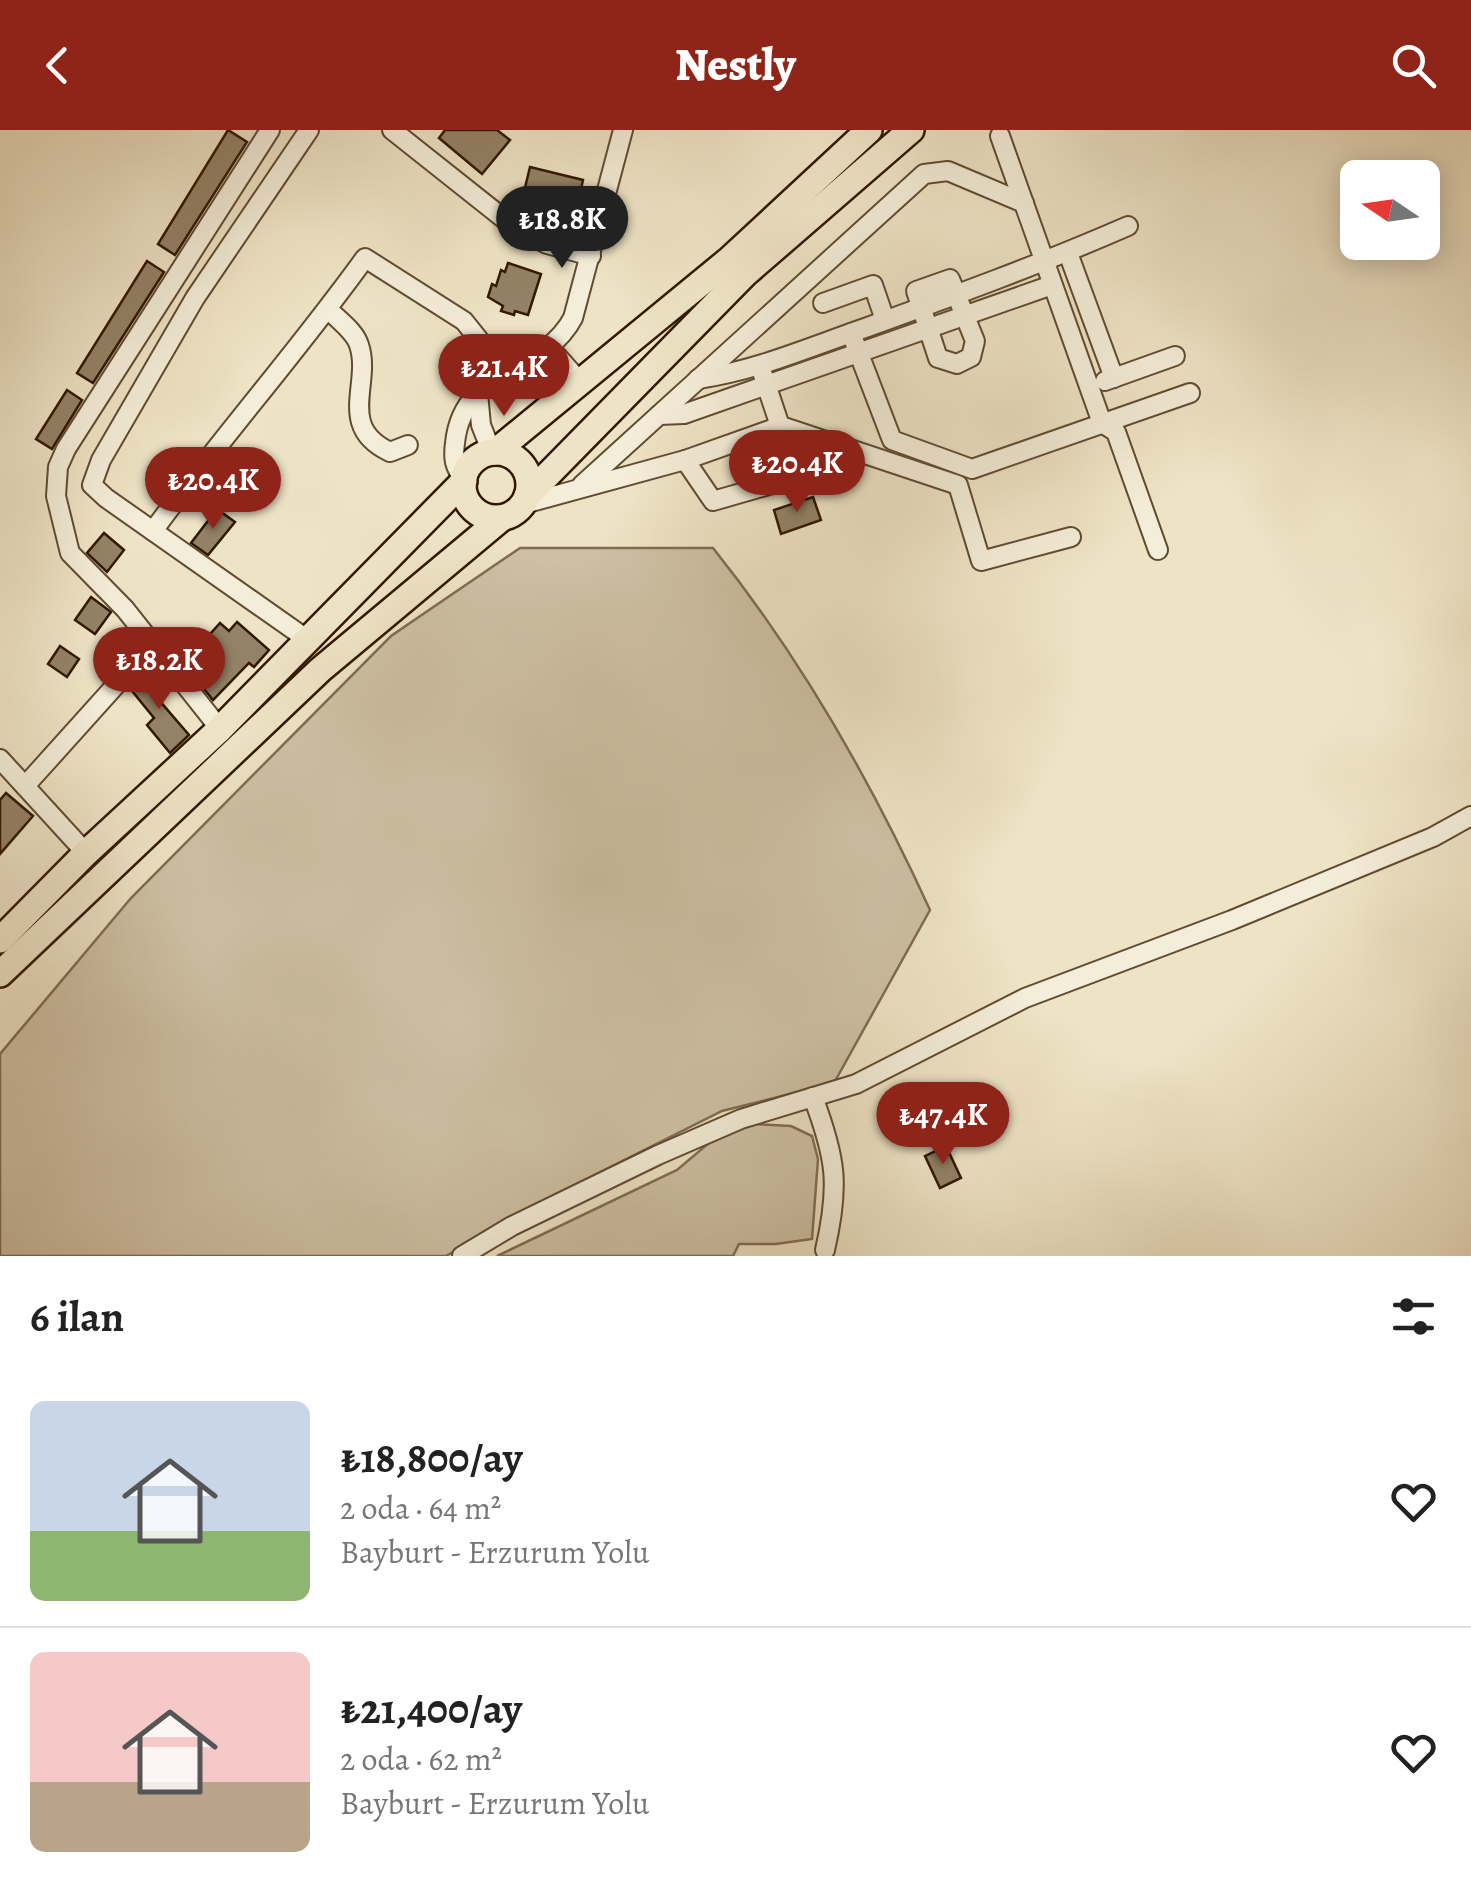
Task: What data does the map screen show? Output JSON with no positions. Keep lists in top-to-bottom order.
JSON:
{
  "north": "left",
  "page": {
    "header": "Nestly",
    "price": [
      "₺18.8K",
      "₺21.4K",
      "₺20.4K",
      "₺20.4K",
      "₺18.2K",
      "₺47.4K"
    ],
    "heading": "6 ilan",
    "list": [
      {
        "name": "₺18,800/ay",
        "note": "2 oda · 64 m² · Bayburt - Erzurum Yolu"
      },
      {
        "name": "₺21,400/ay",
        "note": "2 oda · 62 m² · Bayburt - Erzurum Yolu"
      }
    ]
  }
}
